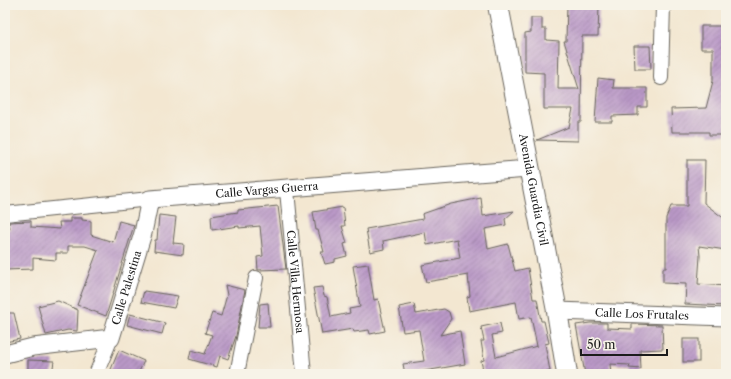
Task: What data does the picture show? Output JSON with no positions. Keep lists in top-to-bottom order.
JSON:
{
  "streets": {
    "main road": ["Avenida Guardia Civil"],
    "street": [
      "Calle Vargas Guerra",
      "Calle Villa Hermosa",
      "Calle Palestina",
      "Calle Los Frutales"
    ]
  },
  "crossings": [
    ["Avenida Guardia Civil", "Calle Vargas Guerra"],
    ["Avenida Guardia Civil", "Calle Los Frutales"],
    ["Calle Vargas Guerra", "Calle Villa Hermosa"],
    ["Calle Vargas Guerra", "Calle Palestina"]
  ],
  "scale_bar": "50 m"
}
